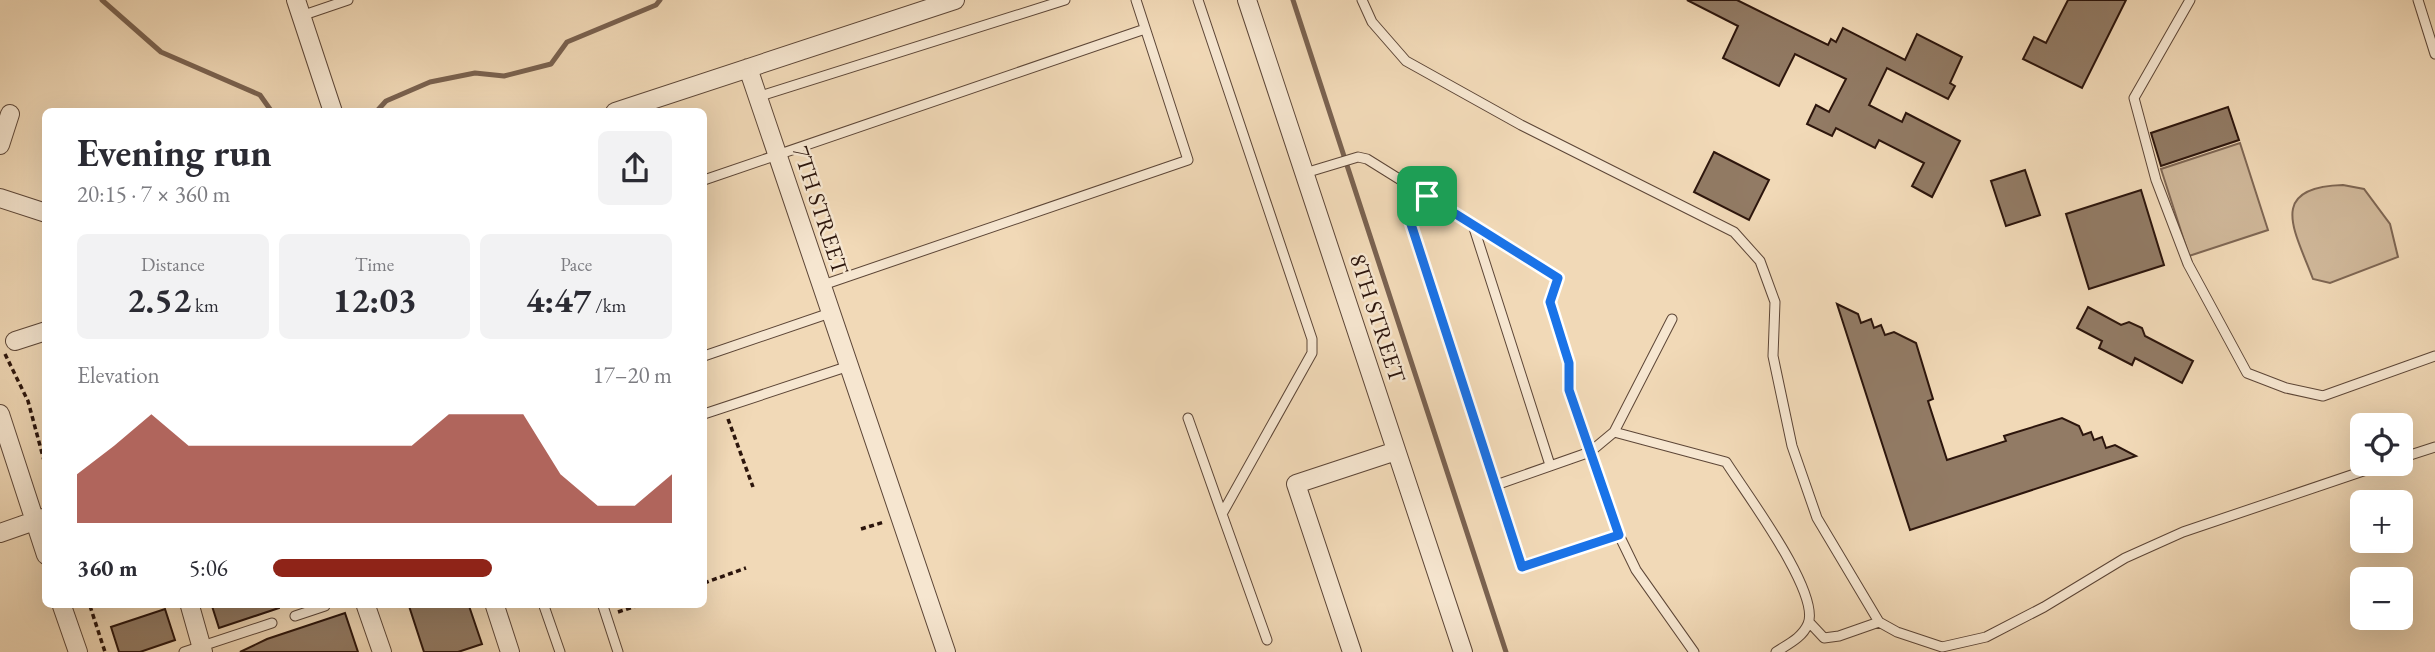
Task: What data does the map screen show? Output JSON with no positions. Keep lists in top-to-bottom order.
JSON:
{
  "streets": {
    "street": ["7TH STREET", "8TH STREET"]
  },
  "page": {
    "heading": ["Evening run", "20:15 · 7 × 360 m"],
    "stats": [
      ["Distance", "2.52 km"],
      ["Time", "12:03"],
      ["Pace", "4:47 /km"]
    ],
    "chart": ["Elevation", "17–20 m"],
    "map_buttons": ["+", "−"],
    "list": [
      {
        "name": "360 m",
        "note": "5:06"
      }
    ]
  }
}
